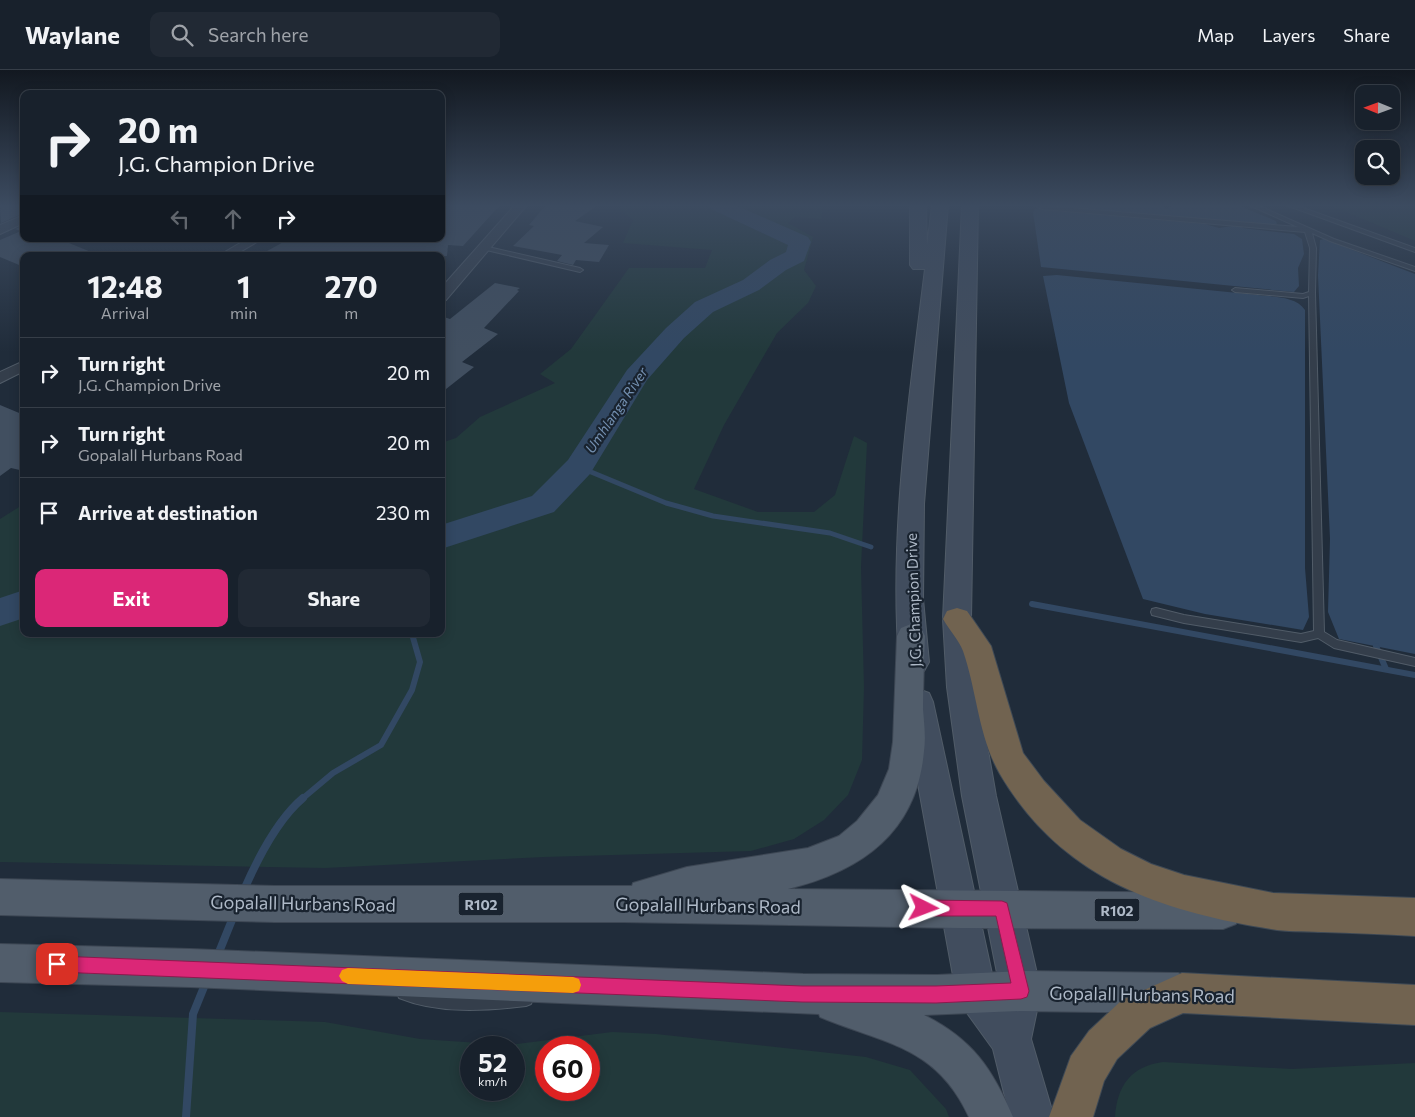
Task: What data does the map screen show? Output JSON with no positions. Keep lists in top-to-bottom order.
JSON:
{
  "streets": {
    "highway": ["Gopalall Hurbans Road", "R102"],
    "street": ["J.G. Champion Drive"]
  },
  "crossings": [
    ["J.G. Champion Drive", "Gopalall Hurbans Road"]
  ],
  "water": ["Umhlanga River"],
  "north": "left",
  "page": {
    "header": "Waylane",
    "search": "Search here",
    "nav": ["Map", "Layers", "Share"],
    "turn": ["20 m", "J.G. Champion Drive"],
    "eta": [
      "12:48",
      "Arrival",
      "1",
      "min",
      "270",
      "m"
    ],
    "list": [
      {
        "name": "Turn right",
        "note": "J.G. Champion Drive",
        "value": "20 m"
      },
      {
        "name": "Turn right",
        "note": "Gopalall Hurbans Road",
        "value": "20 m"
      },
      {
        "name": "Arrive at destination",
        "value": "230 m"
      }
    ],
    "buttons": ["Exit", "Share"],
    "speed": "52 km/h",
    "limit": "60"
  }
}
